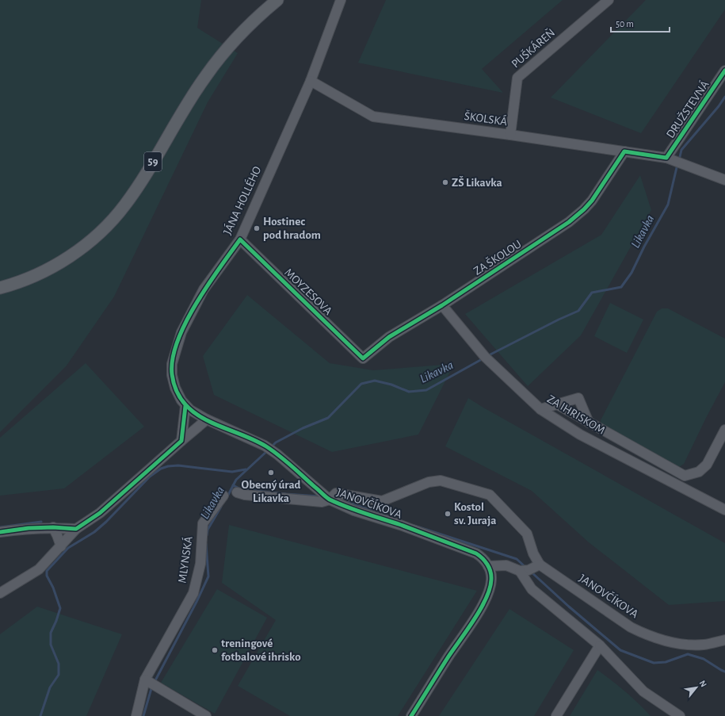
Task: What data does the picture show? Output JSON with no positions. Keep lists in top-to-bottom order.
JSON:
{
  "streets": {
    "main road": ["59"],
    "street": [
      "PUŠKÁREŇ",
      "DRUŽSTEVNÁ",
      "ŠKOLSKÁ",
      "JÁNA HOLLÉHO",
      "ZA ŠKOLOU",
      "MOYZESOVA",
      "ZA IHRISKOM",
      "JANOVČÍKOVA",
      "MLYNSKÁ"
    ]
  },
  "crossings": [
    ["PUŠKÁREŇ", "ŠKOLSKÁ"],
    ["DRUŽSTEVNÁ", "ŠKOLSKÁ"],
    ["ŠKOLSKÁ", "JÁNA HOLLÉHO"],
    ["ŠKOLSKÁ", "ZA ŠKOLOU"],
    ["JÁNA HOLLÉHO", "MOYZESOVA"],
    ["JÁNA HOLLÉHO", "JANOVČÍKOVA"],
    ["ZA ŠKOLOU", "MOYZESOVA"],
    ["ZA ŠKOLOU", "ZA IHRISKOM"]
  ],
  "water": ["Likavka"],
  "places": [
    "ZŠ Likavka",
    "Hostinec pod hradom",
    "Obecný úrad Likavka",
    "Kostol sv. Juraja",
    "treningové fotbalové ihrisko"
  ],
  "scale_bar": "50 m",
  "north": "top right"
}
